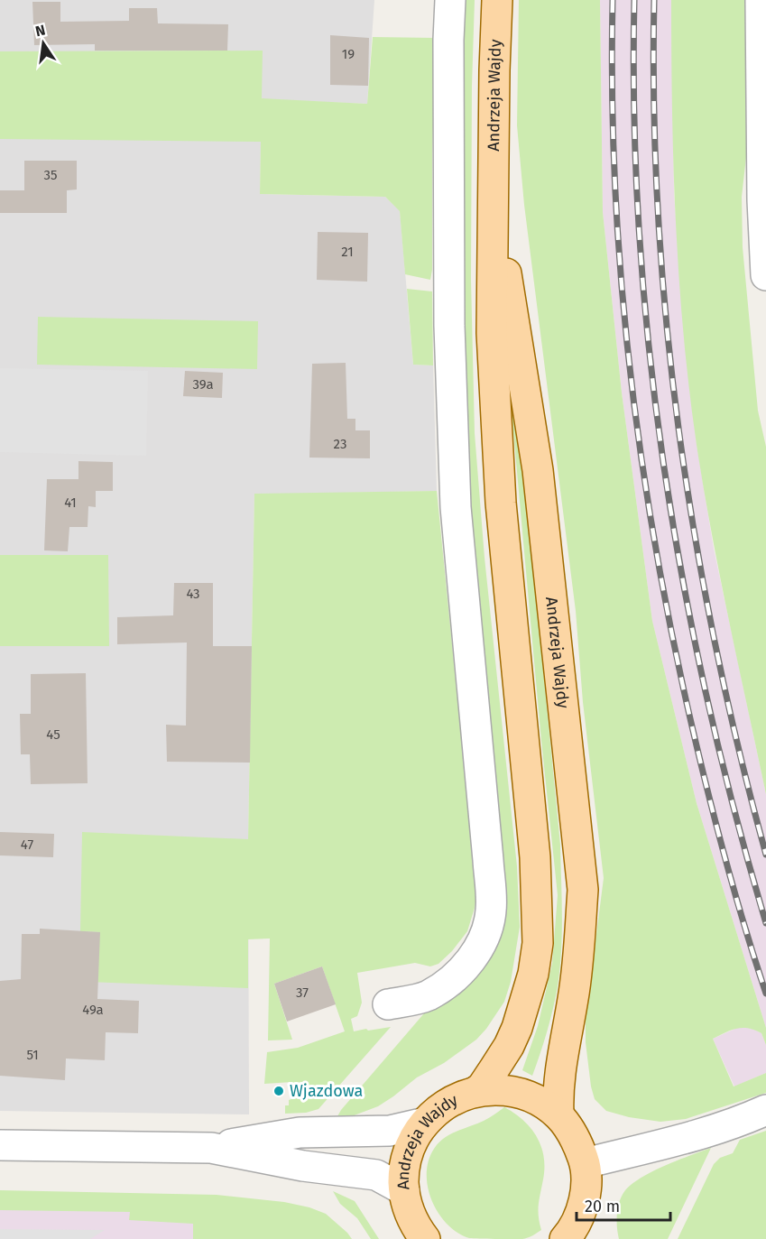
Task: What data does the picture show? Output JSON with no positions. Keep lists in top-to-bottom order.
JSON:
{
  "streets": {
    "main road": ["Andrzeja Wajdy"]
  },
  "places": ["Wjazdowa"],
  "house_numbers": [
    "19",
    "35",
    "21",
    "39a",
    "23",
    "41",
    "43",
    "45",
    "47",
    "37",
    "49a",
    "51"
  ],
  "scale_bar": "20 m",
  "north": "top"
}
